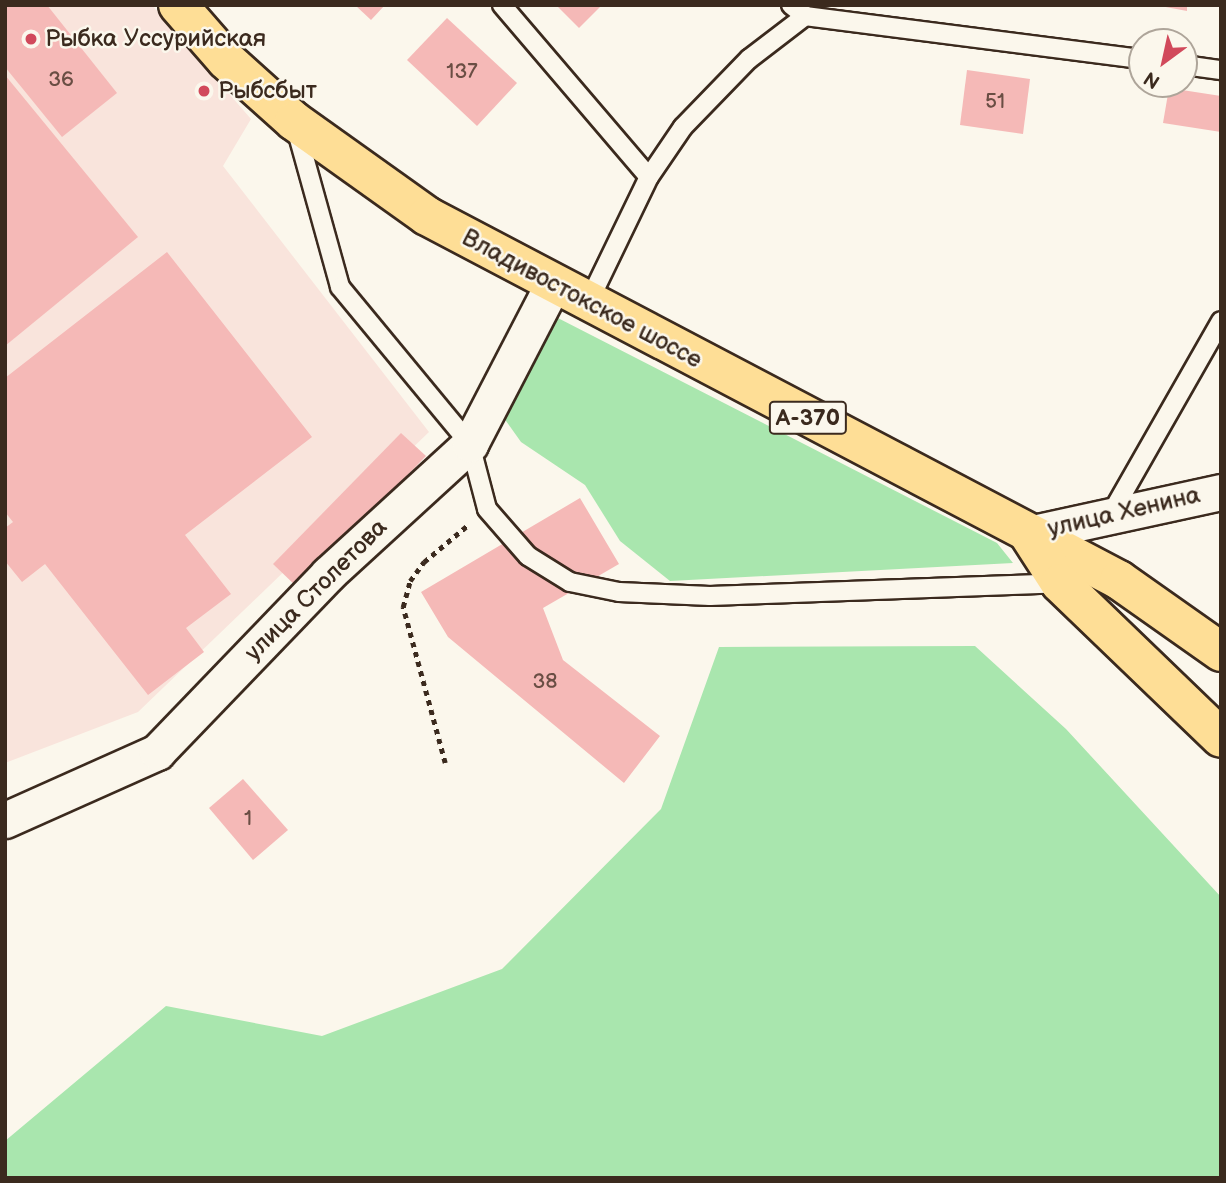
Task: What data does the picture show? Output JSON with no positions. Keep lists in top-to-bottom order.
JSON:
{
  "streets": {
    "highway": ["Владивостокское шоссе", "А-370"],
    "street": ["улица Хенина", "улица Столетова"]
  },
  "crossings": [
    ["Владивостокское шоссе", "улица Хенина"],
    ["Владивостокское шоссе", "улица Столетова"]
  ],
  "places": ["Рыбка Уссурийская", "Рыбсбыт"],
  "house_numbers": [
    "137",
    "36",
    "51",
    "38",
    "1"
  ],
  "north": "bottom left"
}
